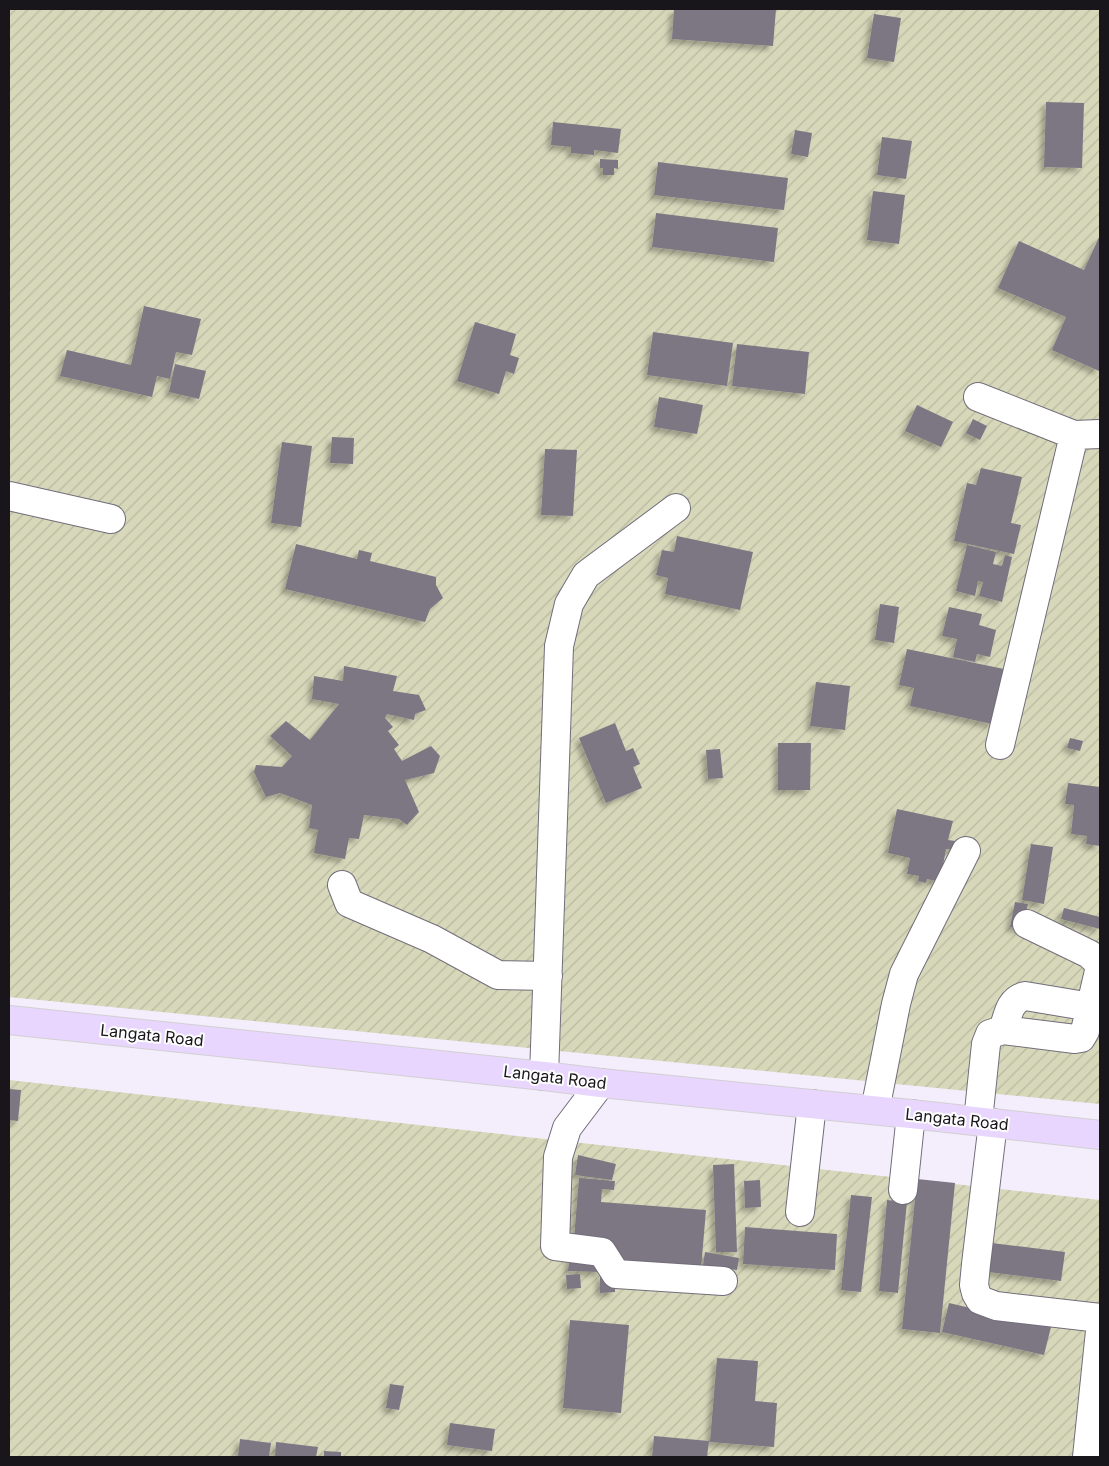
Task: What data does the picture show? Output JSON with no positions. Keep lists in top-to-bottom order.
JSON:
{
  "streets": {
    "main road": ["Langata Road"]
  }
}
